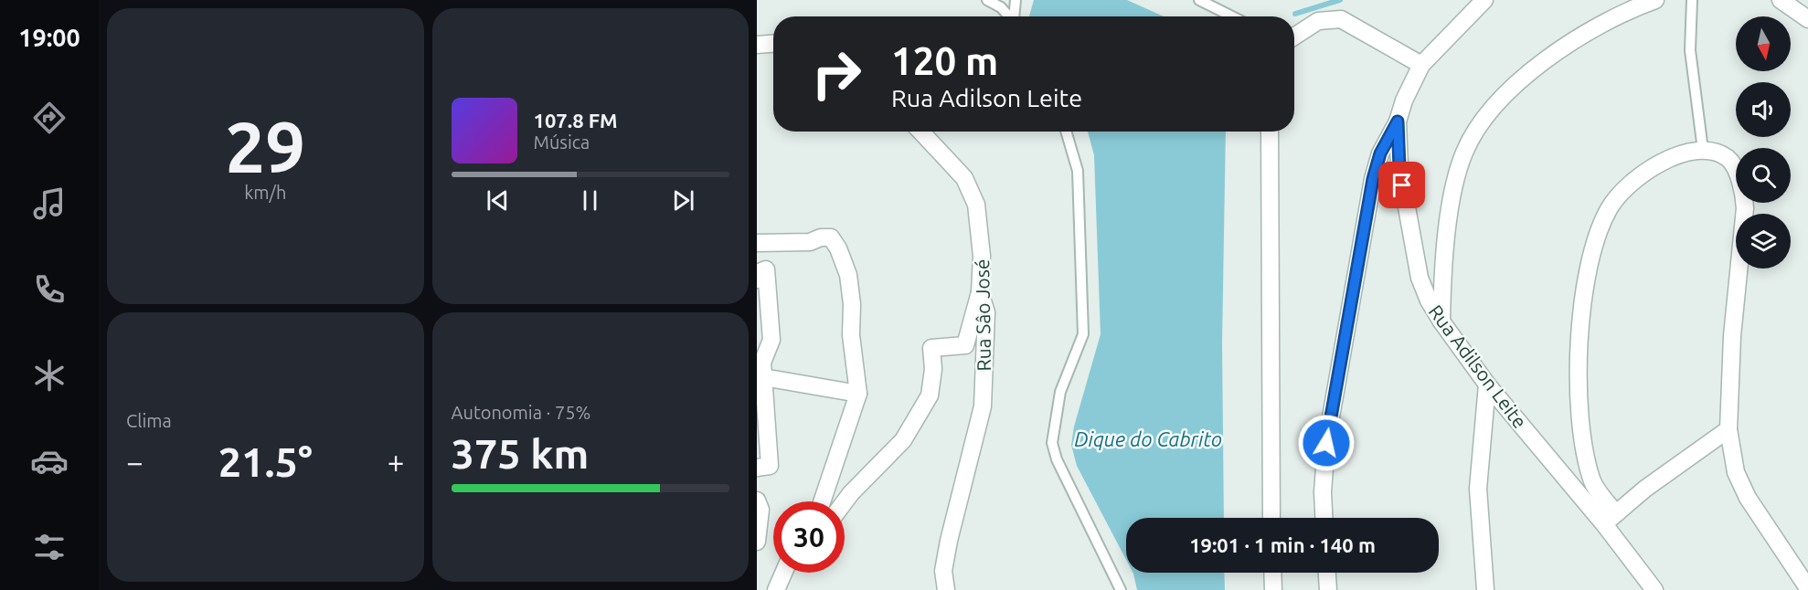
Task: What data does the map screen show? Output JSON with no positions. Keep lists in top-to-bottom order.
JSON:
{
  "streets": {
    "street": ["Rua Sâo José", "Rua Adilson Leite"]
  },
  "water": ["Dique do Cabrito"],
  "north": "bottom",
  "page": {
    "tabs": "19:00",
    "tile": [
      ["29", "km/h"],
      "Clima",
      ["Autonomia · 75%", "375 km"]
    ],
    "turn": ["120 m", "Rua Adilson Leite"],
    "song": ["107.8 FM", "Música"],
    "heat": ["−", "21.5°", "+"],
    "limit": "30",
    "trip": "19:01 · 1 min · 140 m"
  }
}
